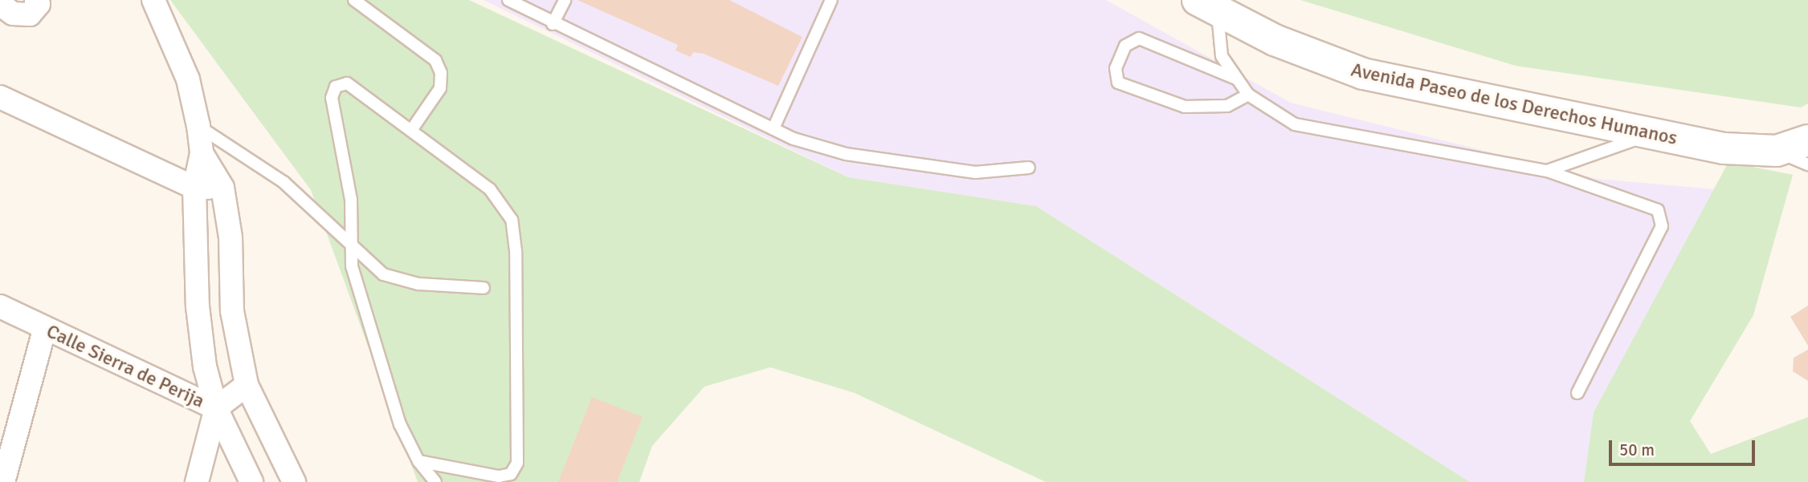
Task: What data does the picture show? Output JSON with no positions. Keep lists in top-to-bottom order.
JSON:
{
  "streets": {
    "main road": ["Avenida Paseo de los Derechos Humanos"],
    "street": ["Calle Sierra de Perija"]
  },
  "scale_bar": "50 m"
}
